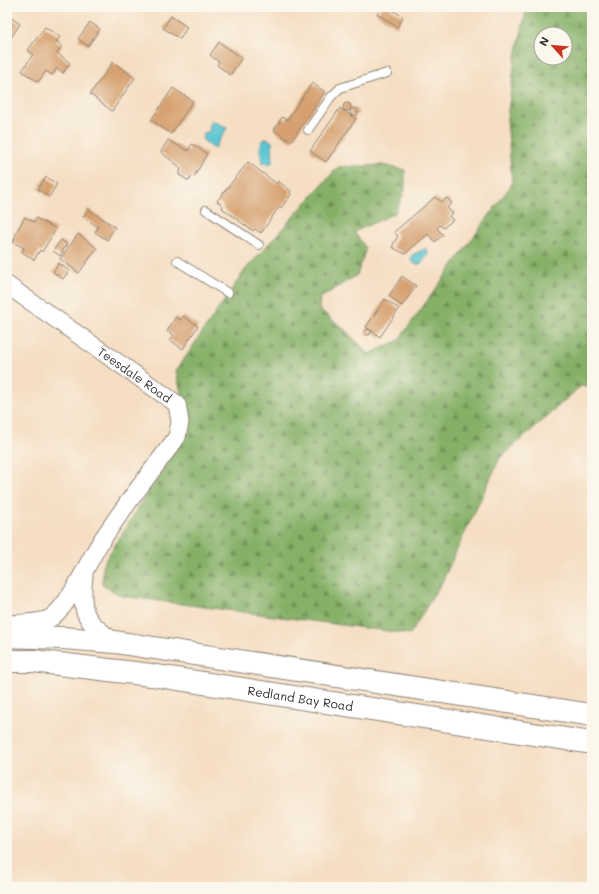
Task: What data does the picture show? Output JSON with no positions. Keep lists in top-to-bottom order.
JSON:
{
  "streets": {
    "main road": ["Redland Bay Road"],
    "street": ["Teesdale Road"]
  },
  "north": "top left"
}
